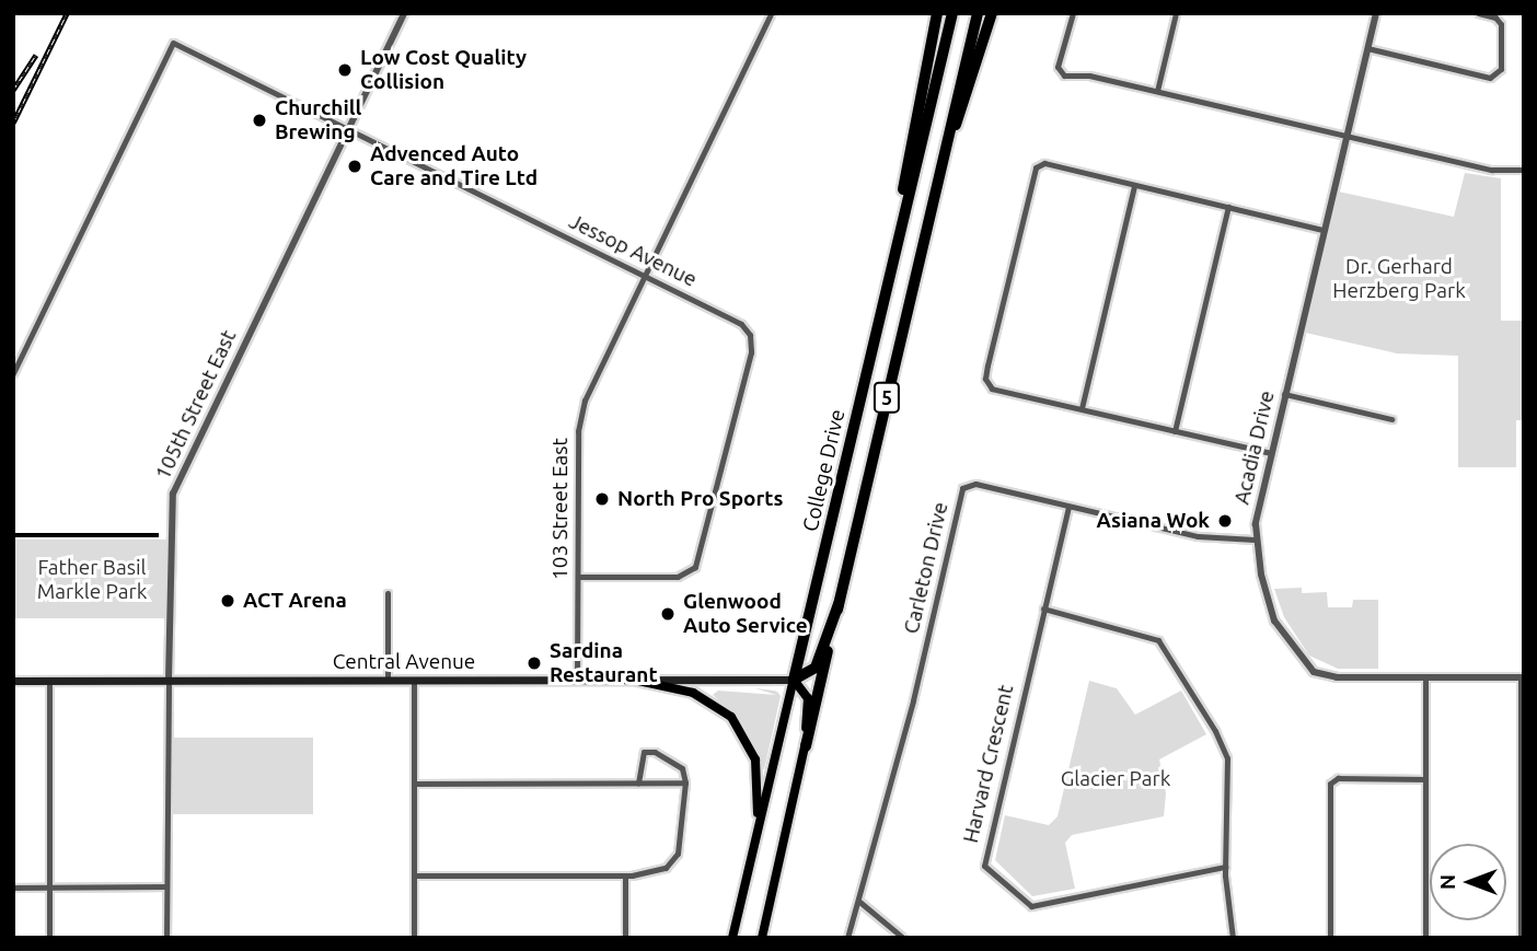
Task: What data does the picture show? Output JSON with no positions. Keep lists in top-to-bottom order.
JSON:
{
  "streets": {
    "highway": ["5", "College Drive"],
    "main road": ["Central Avenue"],
    "street": [
      "Jessop Avenue",
      "105th Street East",
      "Acadia Drive",
      "103 Street East",
      "Carleton Drive",
      "Harvard Crescent"
    ]
  },
  "crossings": [
    ["Jessop Avenue", "105th Street East"],
    ["Jessop Avenue", "103 Street East"],
    ["105th Street East", "Central Avenue"],
    ["Acadia Drive", "Carleton Drive"],
    ["College Drive", "Central Avenue"],
    ["103 Street East", "Central Avenue"],
    ["Carleton Drive", "Harvard Crescent"]
  ],
  "parks": ["Dr. Gerhard Herzberg Park", "Father Basil Markle Park", "Glacier Park"],
  "places": [
    "Low Cost Quality Collision",
    "Churchill Brewing",
    "Advenced Auto Care and Tire Ltd",
    "North Pro Sports",
    "Asiana Wok",
    "ACT Arena",
    "Glenwood Auto Service",
    "Sardina Restaurant"
  ],
  "north": "left"
}
